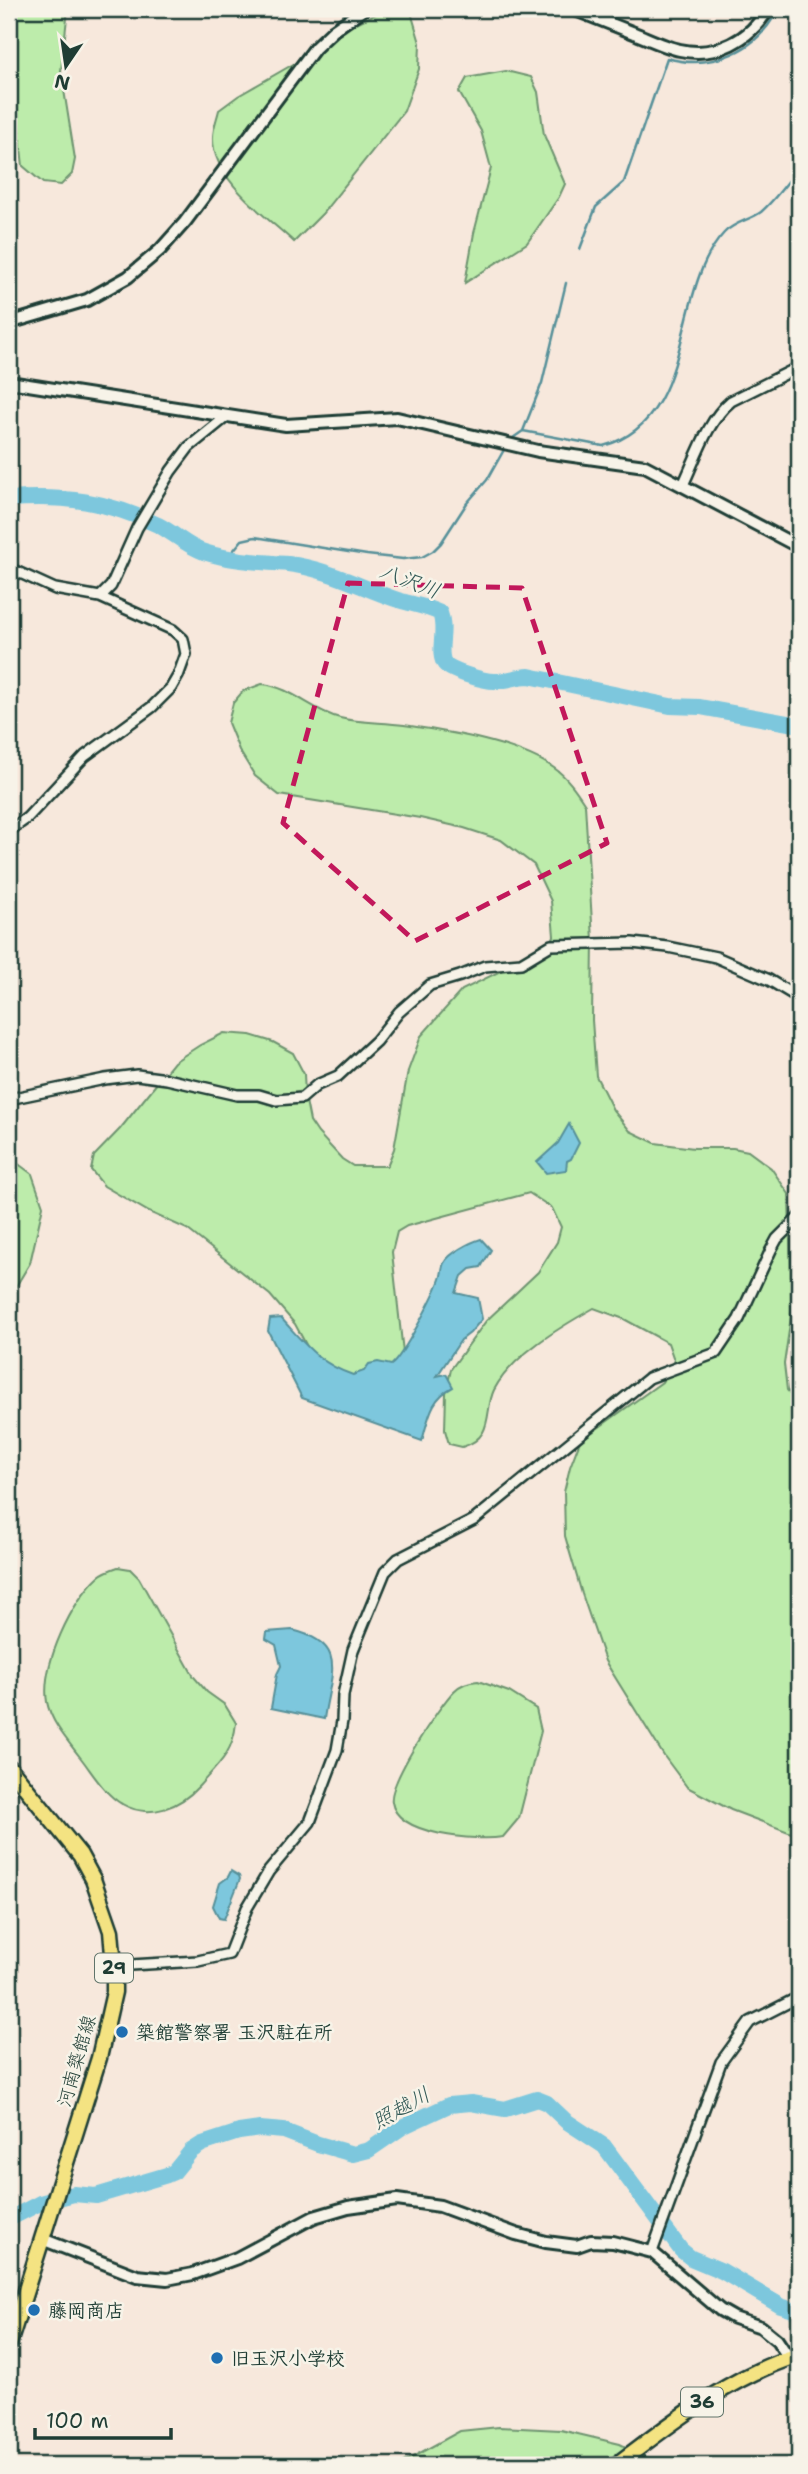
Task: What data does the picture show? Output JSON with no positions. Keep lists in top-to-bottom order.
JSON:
{
  "streets": {
    "main road": ["29", "河南築館線", "36"]
  },
  "water": ["八沢川", "照越川"],
  "places": ["築館警察署 玉沢駐在所", "藤岡商店", "旧玉沢小学校"],
  "scale_bar": "100 m",
  "north": "bottom"
}
